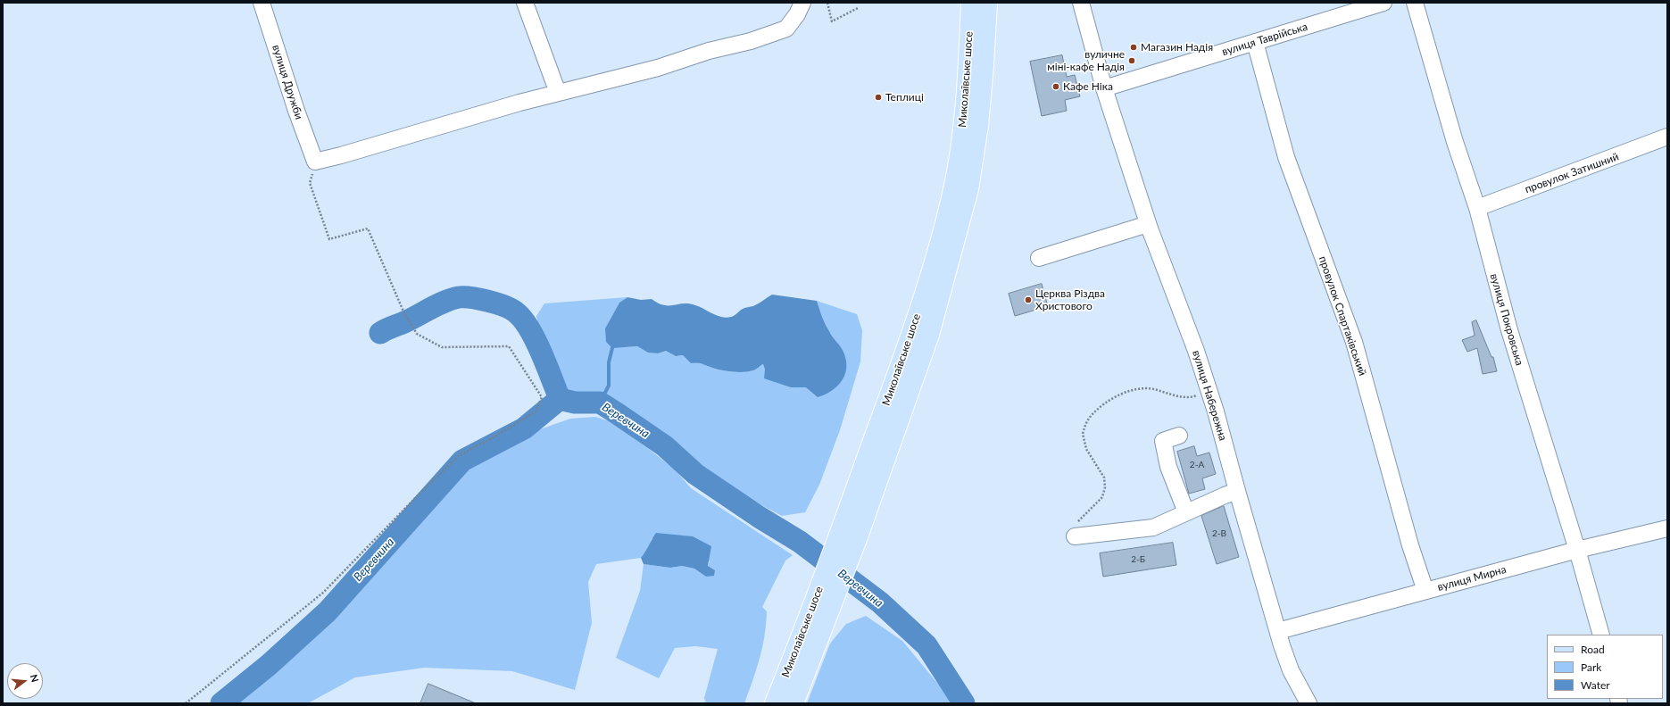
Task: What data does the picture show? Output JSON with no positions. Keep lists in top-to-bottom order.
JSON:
{
  "streets": {
    "main road": ["Миколаївське шосе"],
    "street": [
      "вулиця Таврійська",
      "вулиця Дружби",
      "провулок Затишний",
      "провулок Спартаківський",
      "вулиця Покровська",
      "вулиця Набережна",
      "вулиця Мирна"
    ]
  },
  "crossings": [
    ["вулиця Таврійська", "провулок Спартаківський"],
    ["вулиця Таврійська", "вулиця Набережна"],
    ["провулок Затишний", "вулиця Покровська"],
    ["провулок Спартаківський", "вулиця Мирна"],
    ["вулиця Покровська", "вулиця Мирна"],
    ["вулиця Набережна", "вулиця Мирна"]
  ],
  "water": ["Веревчина"],
  "places": [
    "Магазин Надія",
    "вуличне міні-кафе Надія",
    "Кафе Ніка",
    "Теплиці",
    "Церква Різдва Христового"
  ],
  "house_numbers": ["2-А", "2-В", "2-Б"],
  "legend": ["Road", "Park", "Water"],
  "north": "right"
}
